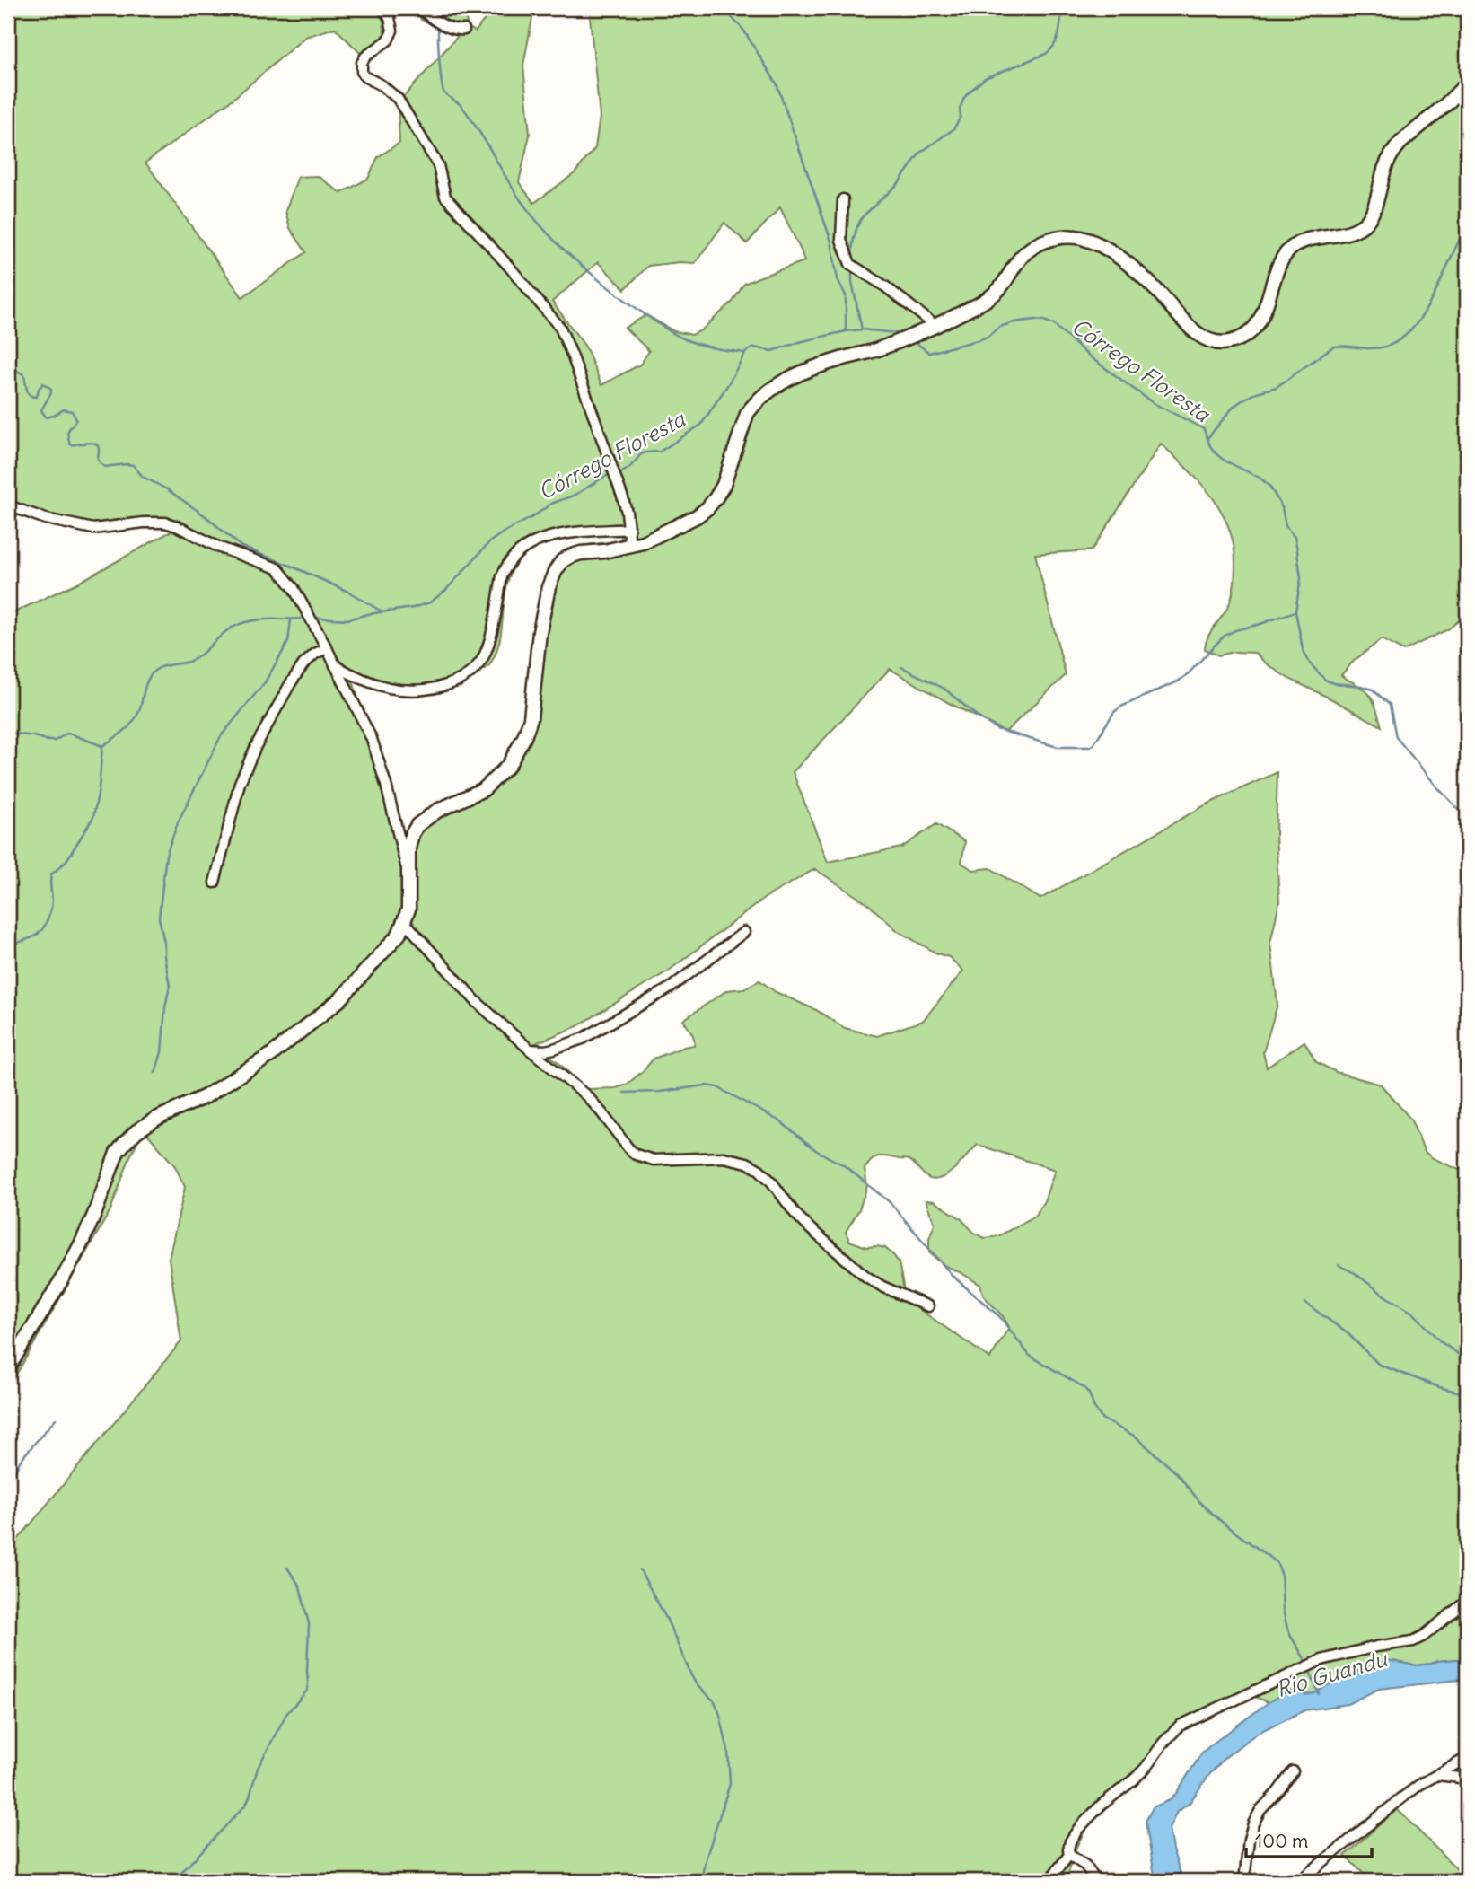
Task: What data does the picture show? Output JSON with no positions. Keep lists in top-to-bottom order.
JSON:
{
  "water": ["Córrego Floresta", "Rio Guandu"],
  "scale_bar": "100 m"
}
